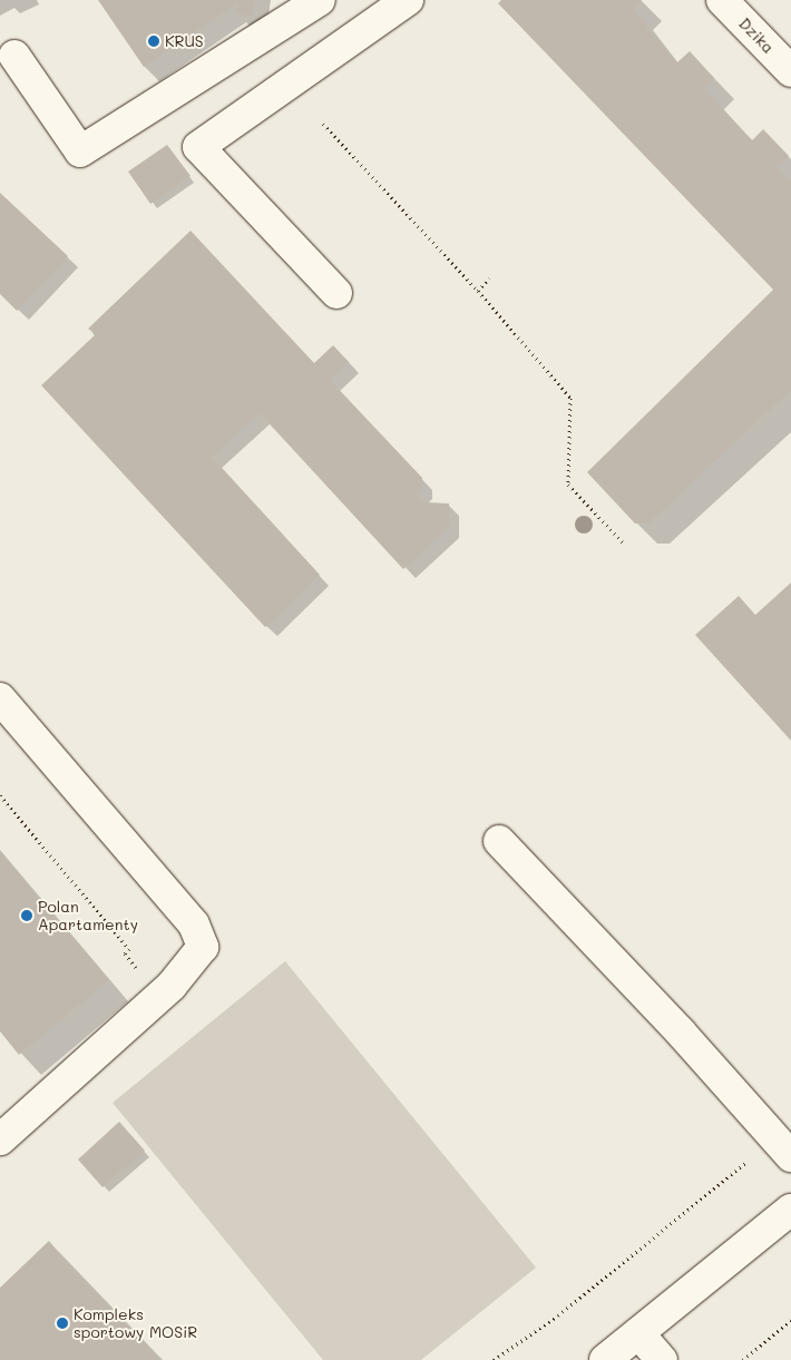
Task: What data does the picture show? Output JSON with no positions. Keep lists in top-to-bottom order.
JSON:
{
  "streets": {
    "street": ["Dzika"]
  },
  "places": ["KRUS", "Polan Apartamenty", "Kompleks sportowy MOSiR"]
}
